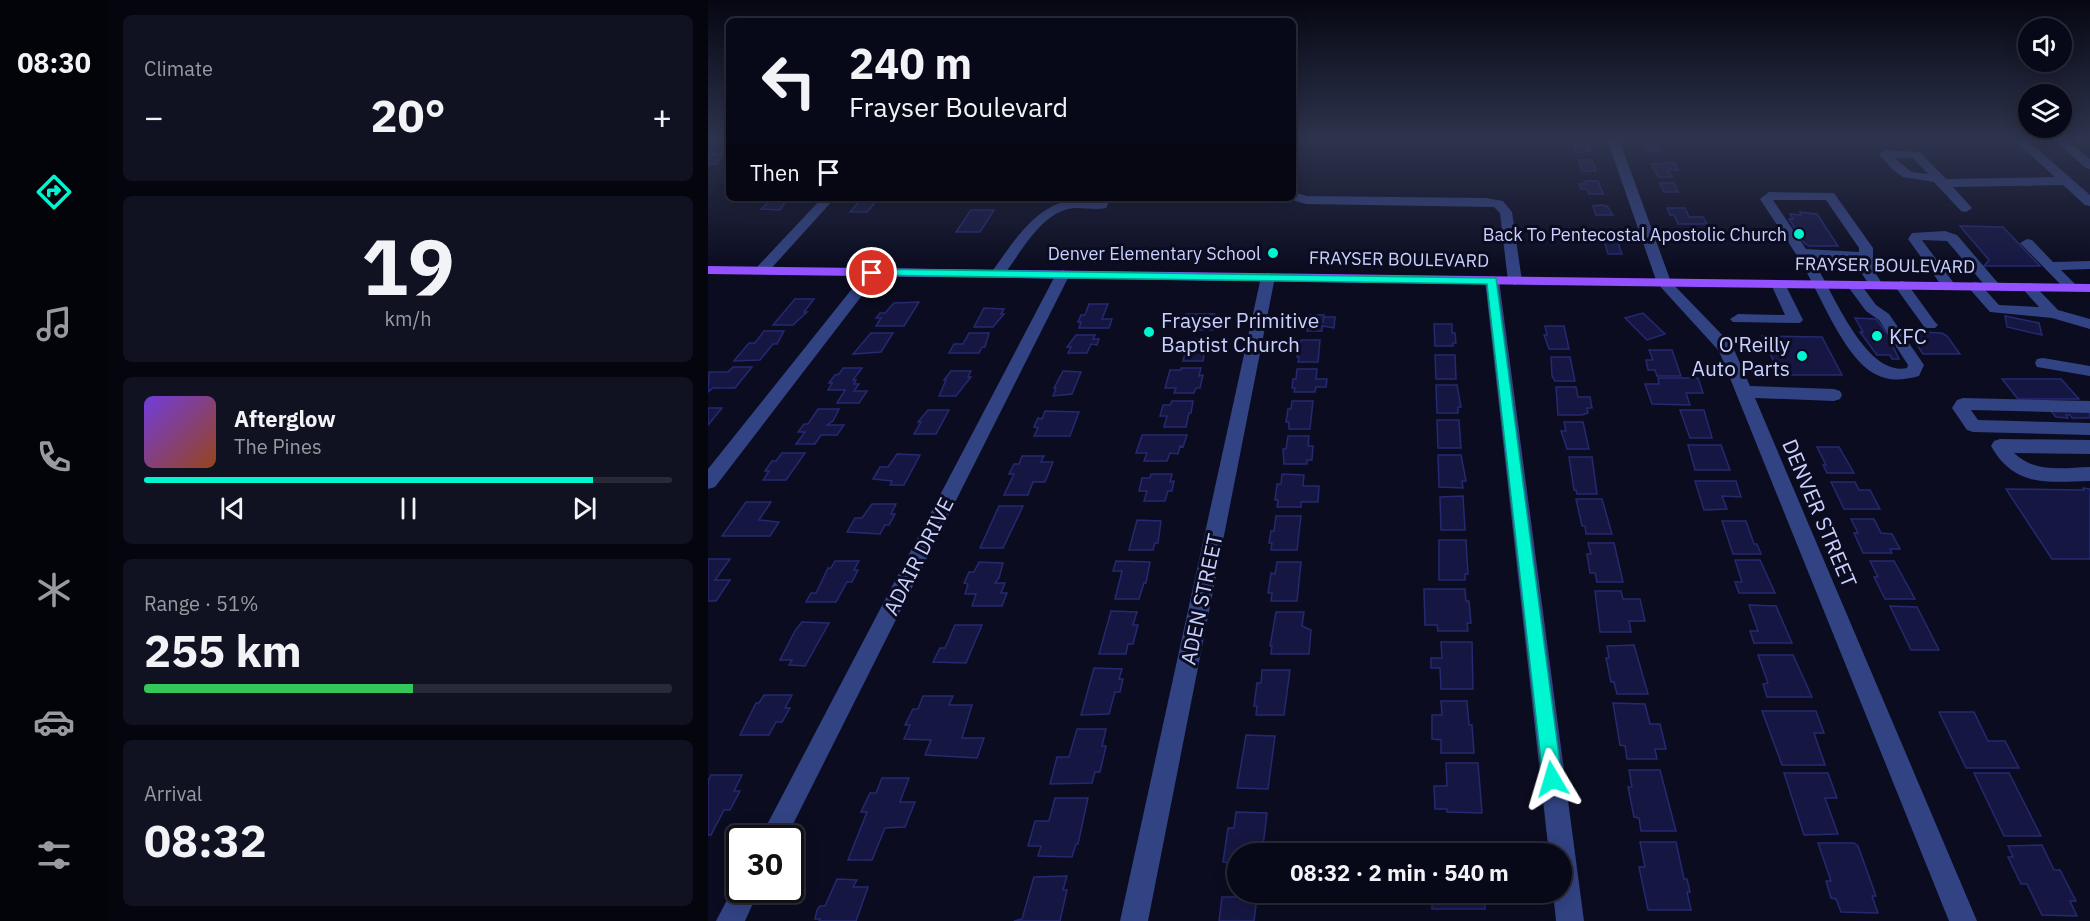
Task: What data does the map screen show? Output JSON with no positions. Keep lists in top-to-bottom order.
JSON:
{
  "streets": {
    "main road": ["FRAYSER BOULEVARD"],
    "street": ["DENVER STREET", "ADAIR DRIVE", "ADEN STREET"]
  },
  "crossings": [
    ["FRAYSER BOULEVARD", "DENVER STREET"],
    ["FRAYSER BOULEVARD", "ADAIR DRIVE"],
    ["FRAYSER BOULEVARD", "ADEN STREET"]
  ],
  "places": [
    "Back To Pentecostal Apostolic Church",
    "Denver Elementary School",
    "Frayser Primitive Baptist Church",
    "KFC",
    "O'Reilly Auto Parts"
  ],
  "page": {
    "tabs": "08:30",
    "tile": [
      "Climate",
      ["19", "km/h"],
      ["Range · 51%", "255 km"],
      ["Arrival", "08:32"]
    ],
    "turn": ["240 m", "Frayser Boulevard"],
    "heat": ["−", "20°", "+"],
    "then": "Then",
    "song": ["Afterglow", "The Pines"],
    "limit": "30",
    "trip": "08:32 · 2 min · 540 m"
  }
}
